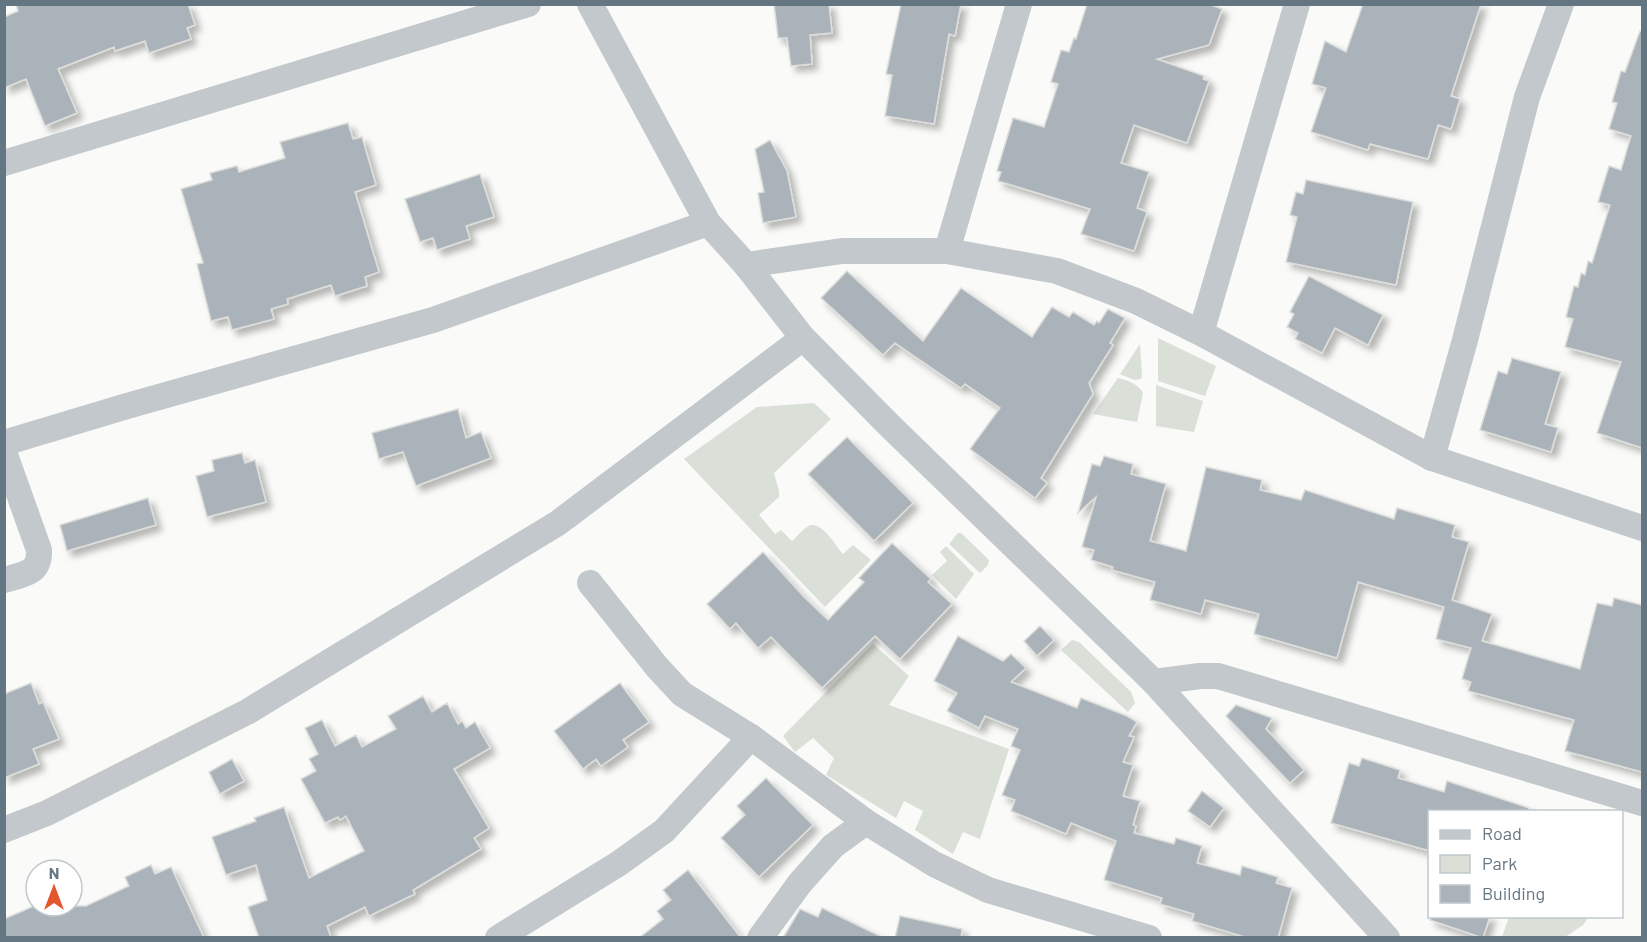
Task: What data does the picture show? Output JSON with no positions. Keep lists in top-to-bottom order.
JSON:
{
  "legend": ["Road", "Park", "Building"],
  "north": "top"
}
